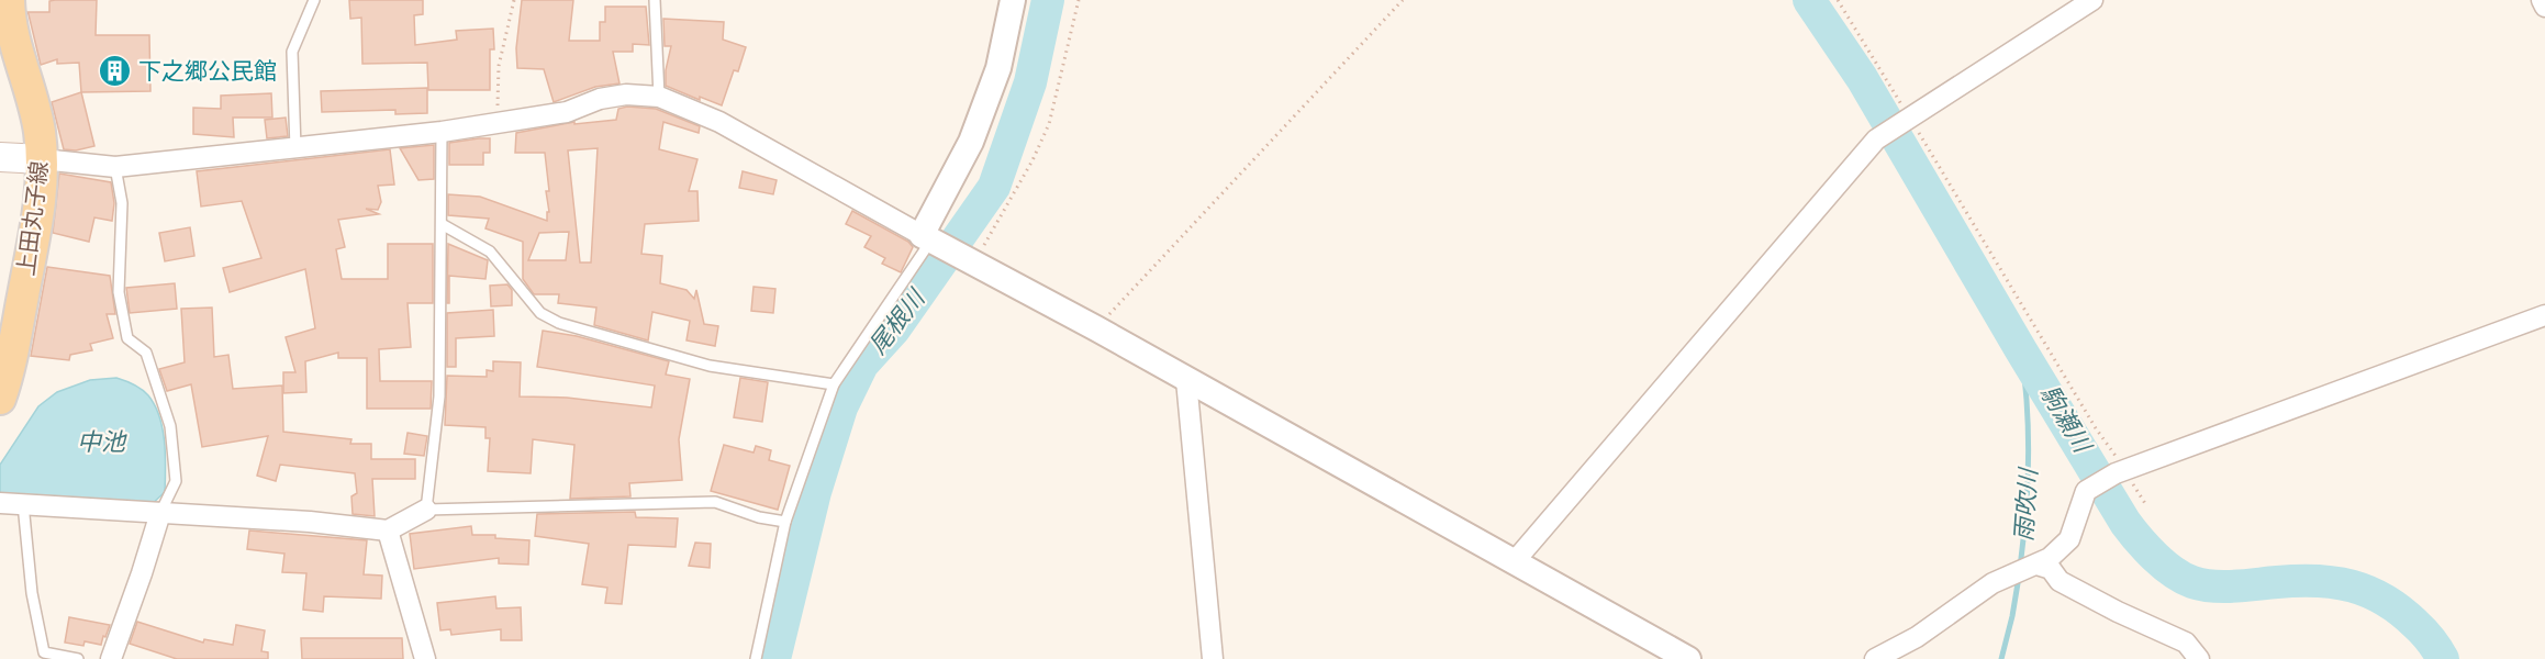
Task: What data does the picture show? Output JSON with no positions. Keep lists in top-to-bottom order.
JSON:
{
  "streets": {
    "main road": ["上田丸子線"]
  },
  "water": [
    "尾根川",
    "駒瀬川",
    "中池",
    "雨吹川"
  ],
  "places": {
    "building": ["下之郷公民館"]
  }
}
